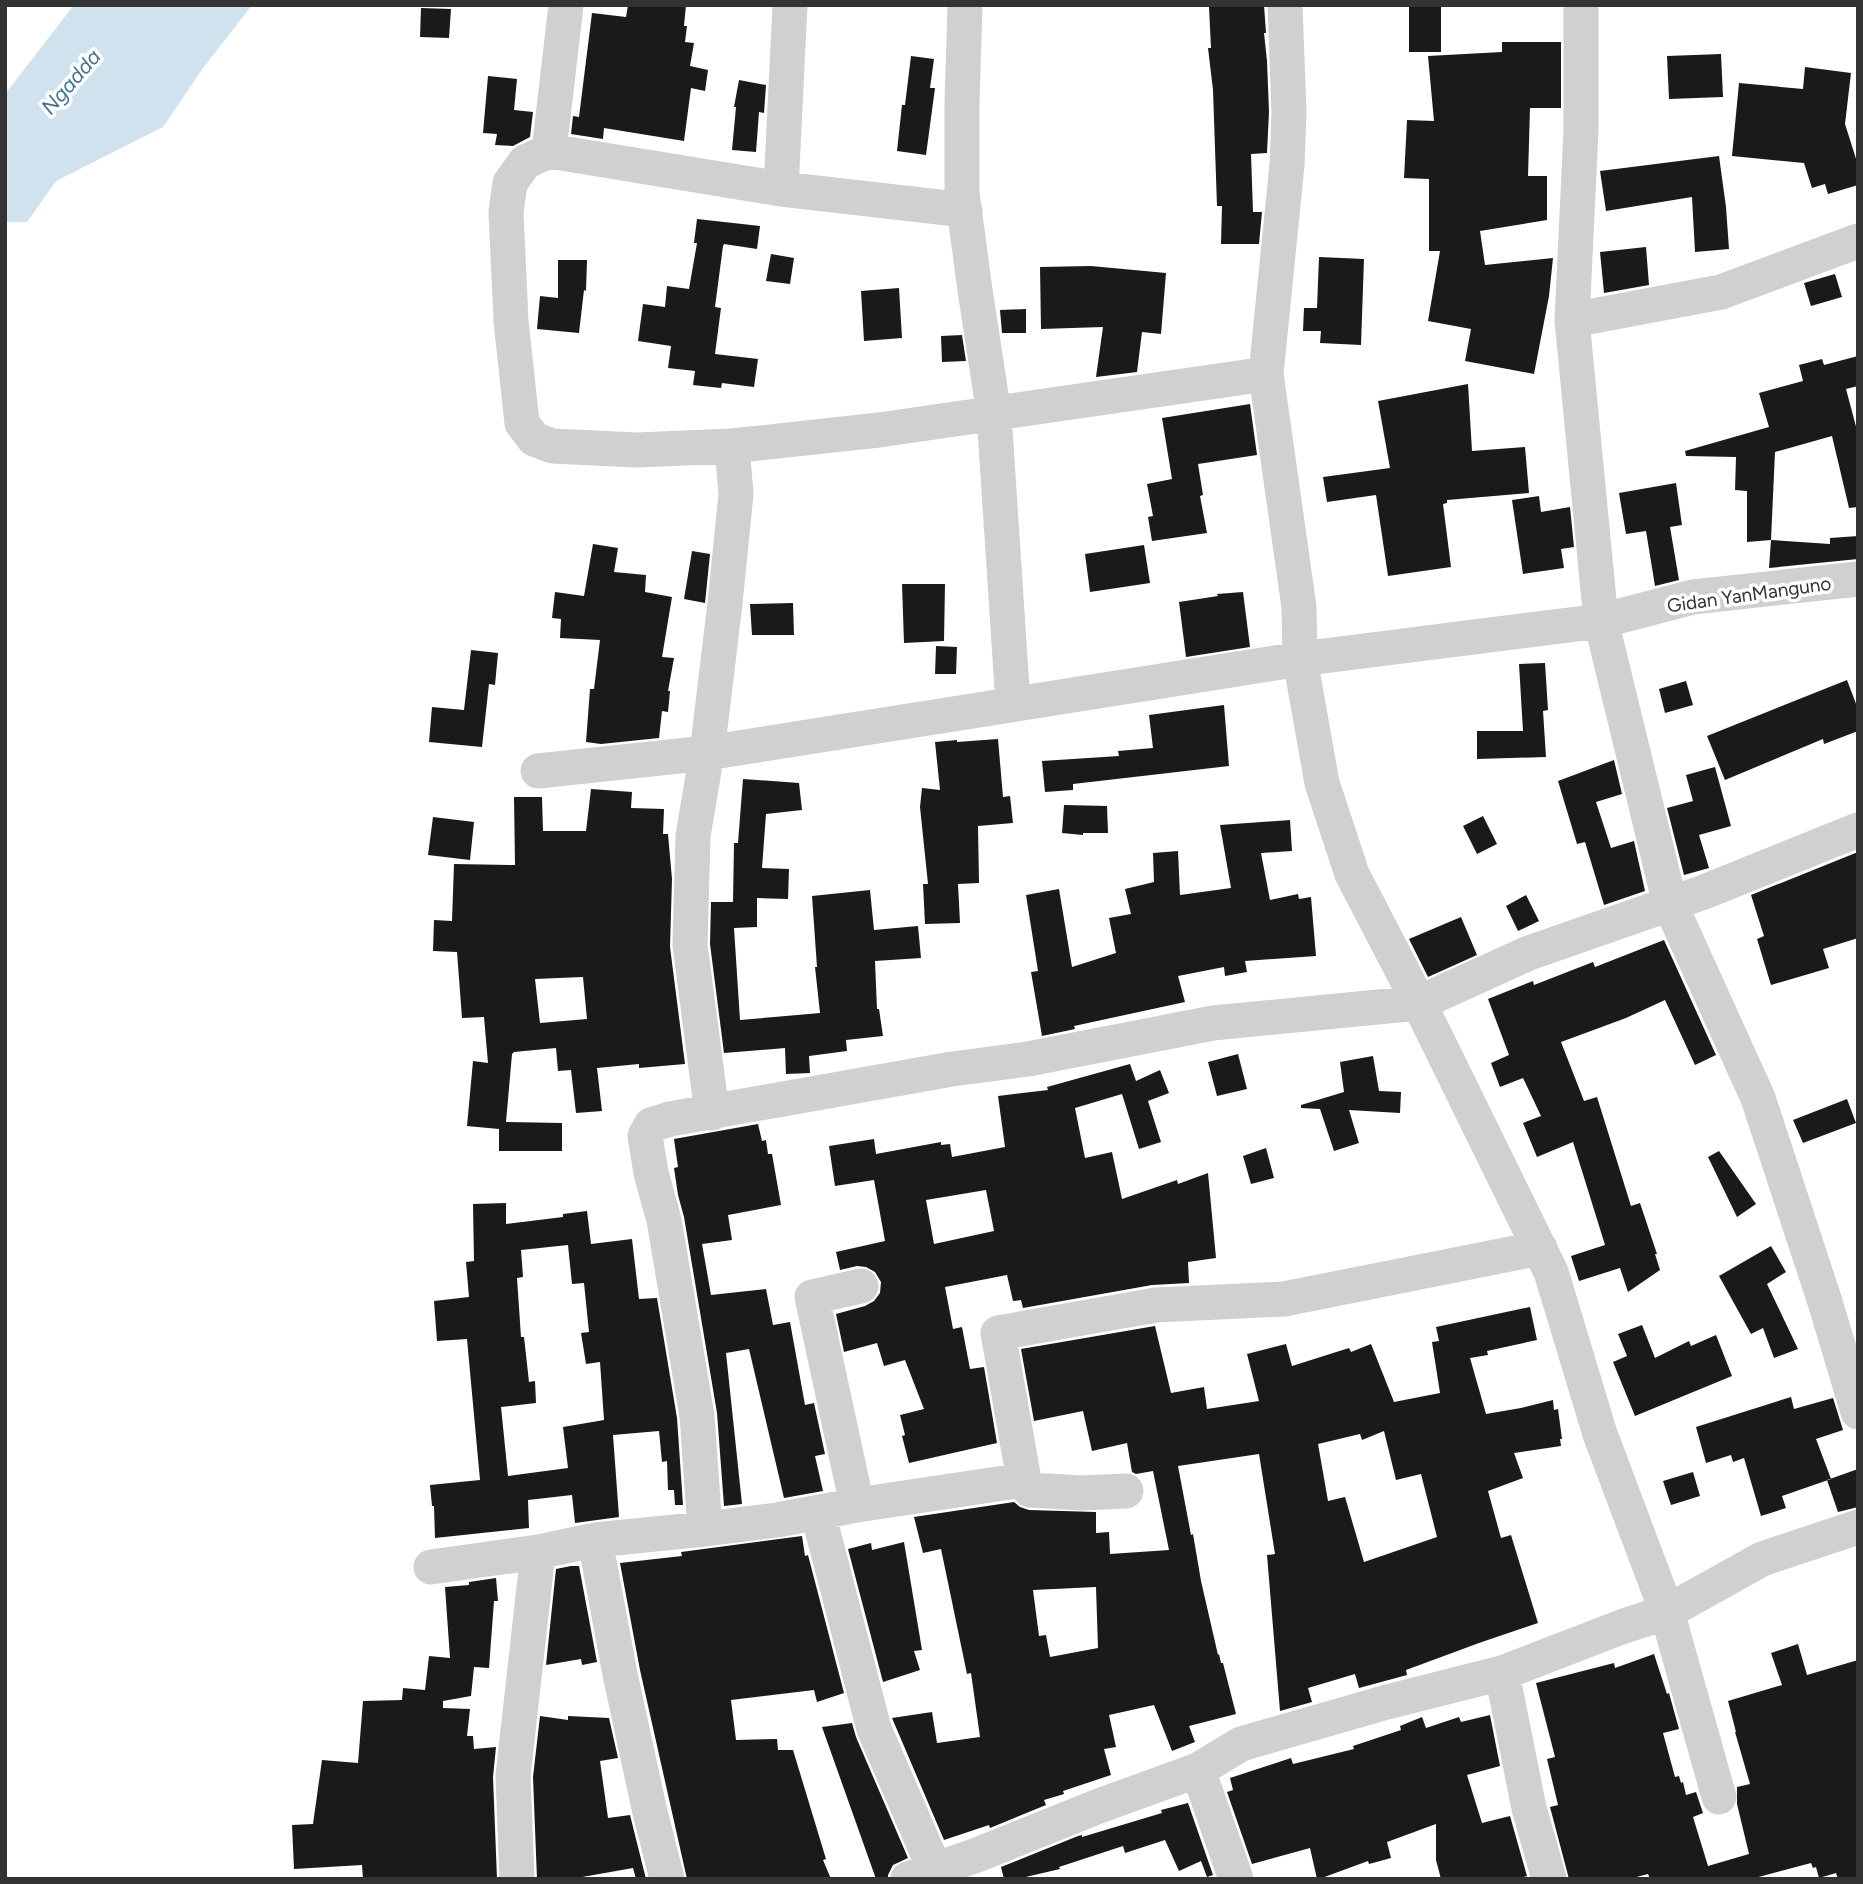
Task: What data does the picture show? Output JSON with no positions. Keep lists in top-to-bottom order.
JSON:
{
  "streets": {
    "street": ["Gidan YanManguno"]
  },
  "water": ["Ngadda"]
}
